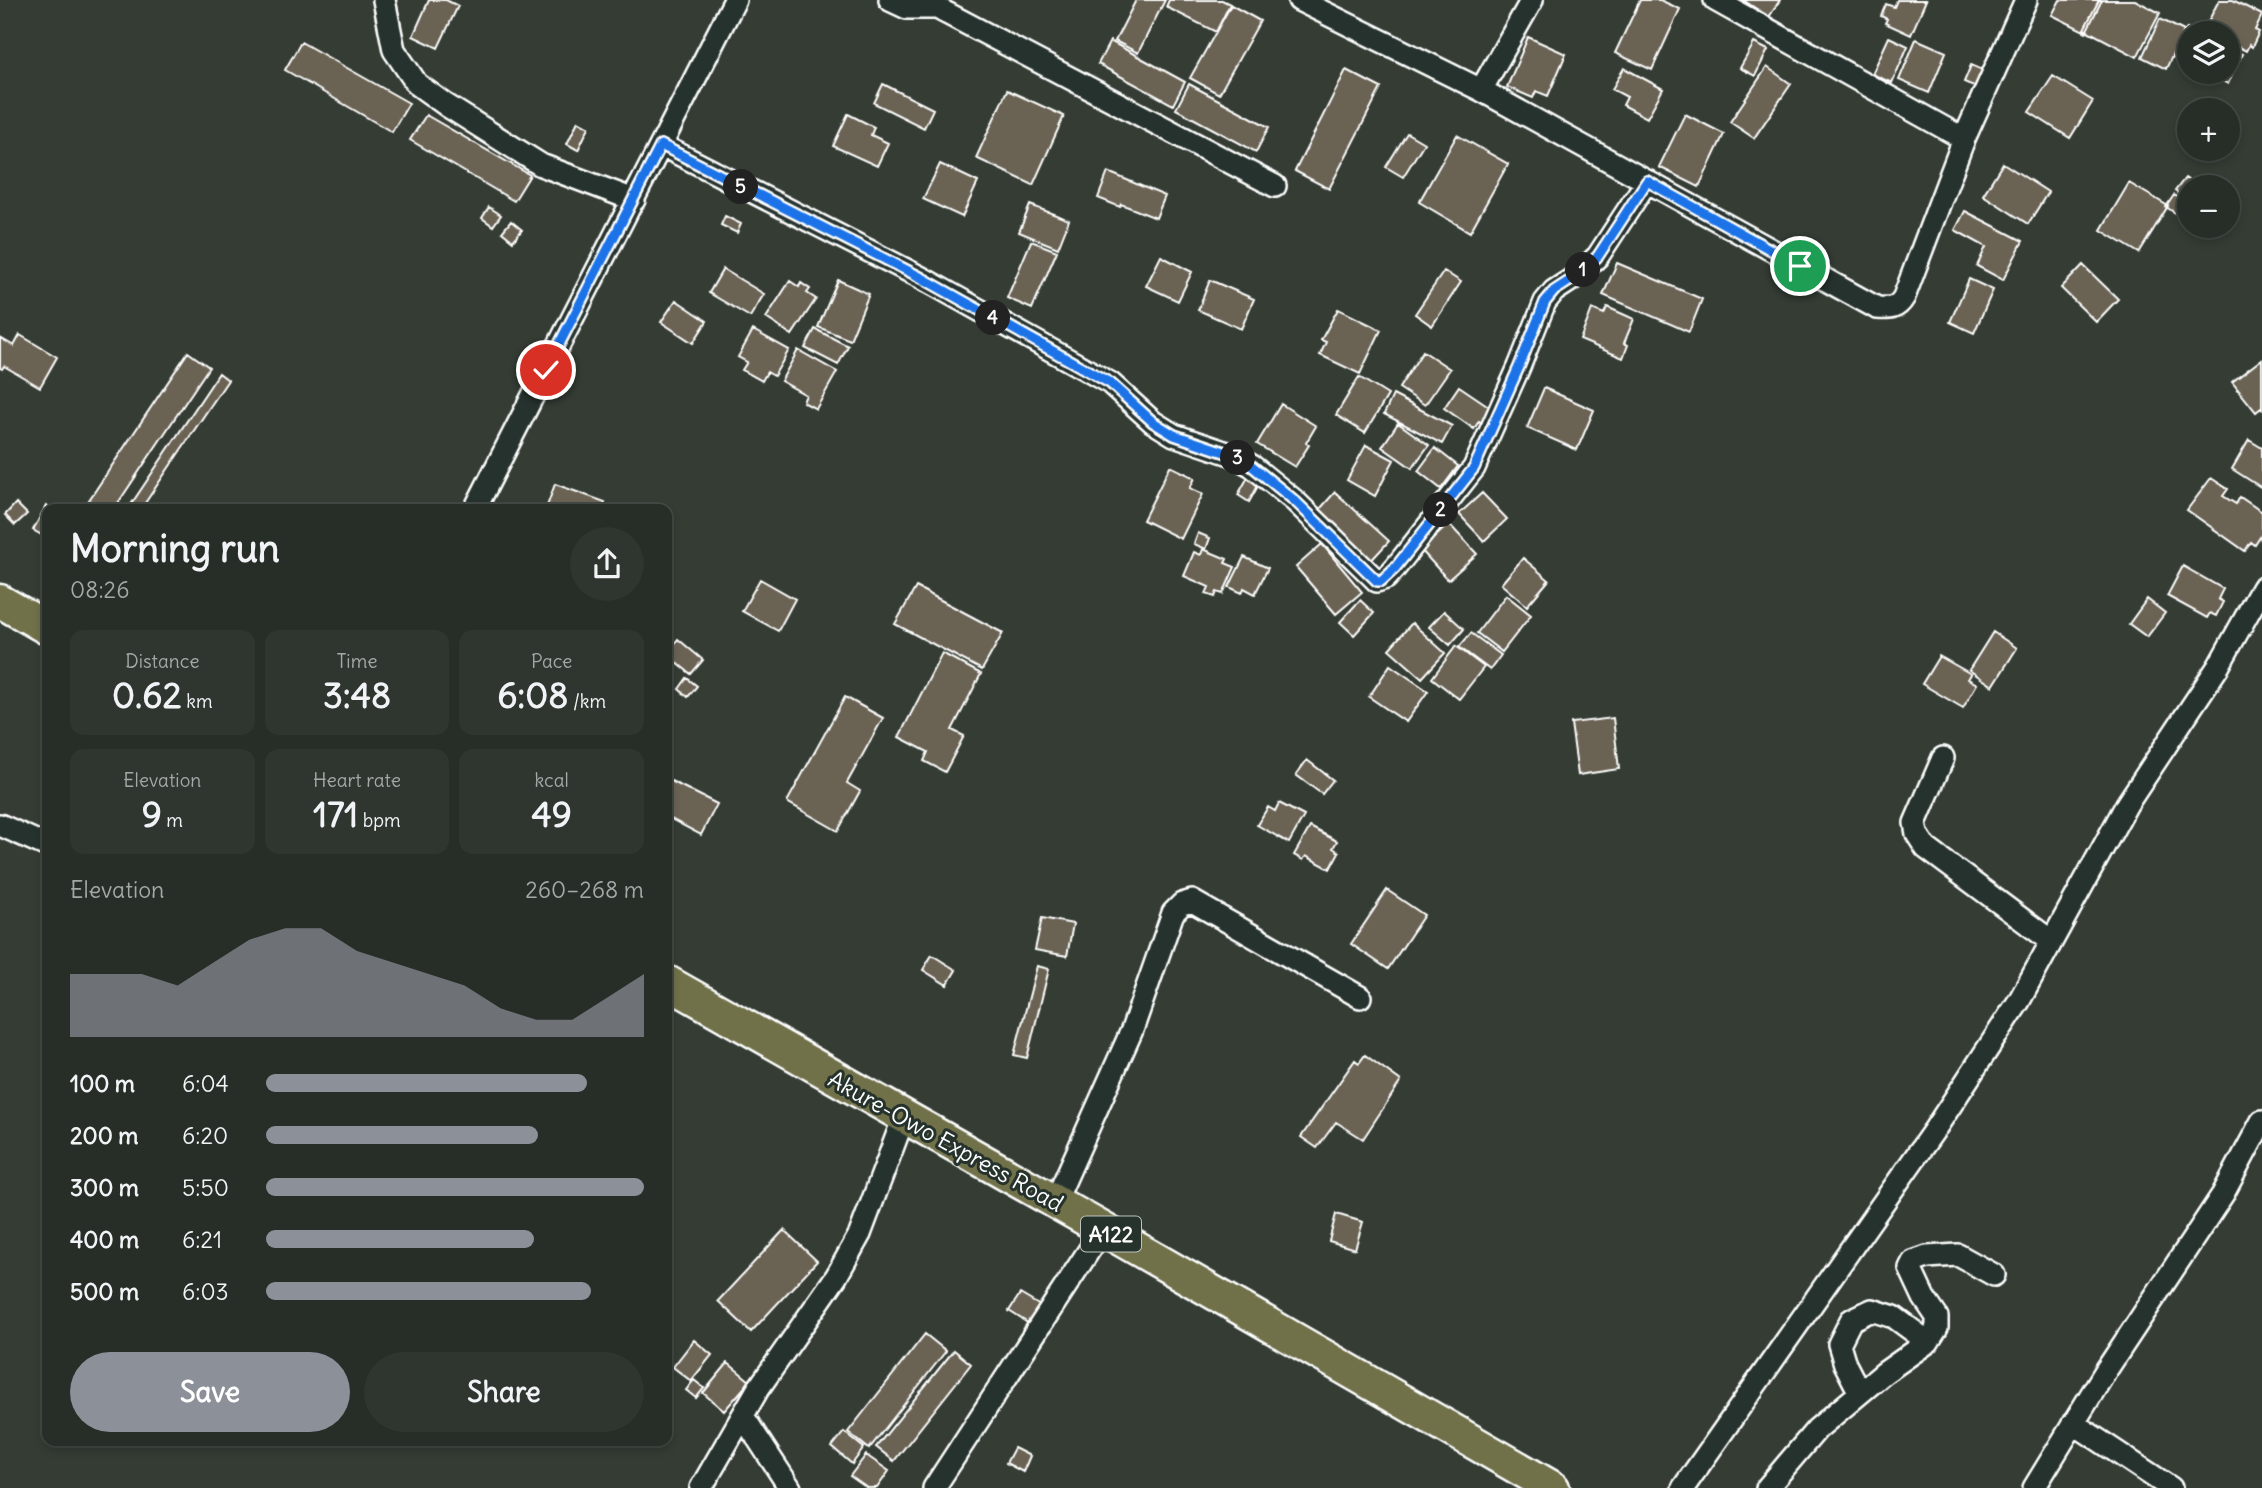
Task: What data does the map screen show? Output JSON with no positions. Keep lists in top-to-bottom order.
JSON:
{
  "streets": {
    "highway": ["Akure-Owo Express Road", "A122"]
  },
  "page": {
    "map_buttons": ["+", "−"],
    "pins": [
      "5",
      "1",
      "4",
      "3",
      "2"
    ],
    "heading": ["Morning run", "08:26"],
    "stats": [
      ["Distance", "0.62 km"],
      ["Time", "3:48"],
      ["Pace", "6:08 /km"],
      ["Elevation", "9 m"],
      ["Heart rate", "171 bpm"],
      ["kcal", "49"]
    ],
    "chart": ["Elevation", "260–268 m"],
    "list": [
      {
        "name": "100 m",
        "note": "6:04"
      },
      {
        "name": "200 m",
        "note": "6:20"
      },
      {
        "name": "300 m",
        "note": "5:50"
      },
      {
        "name": "400 m",
        "note": "6:21"
      },
      {
        "name": "500 m",
        "note": "6:03"
      }
    ],
    "buttons": ["Save", "Share"]
  }
}
